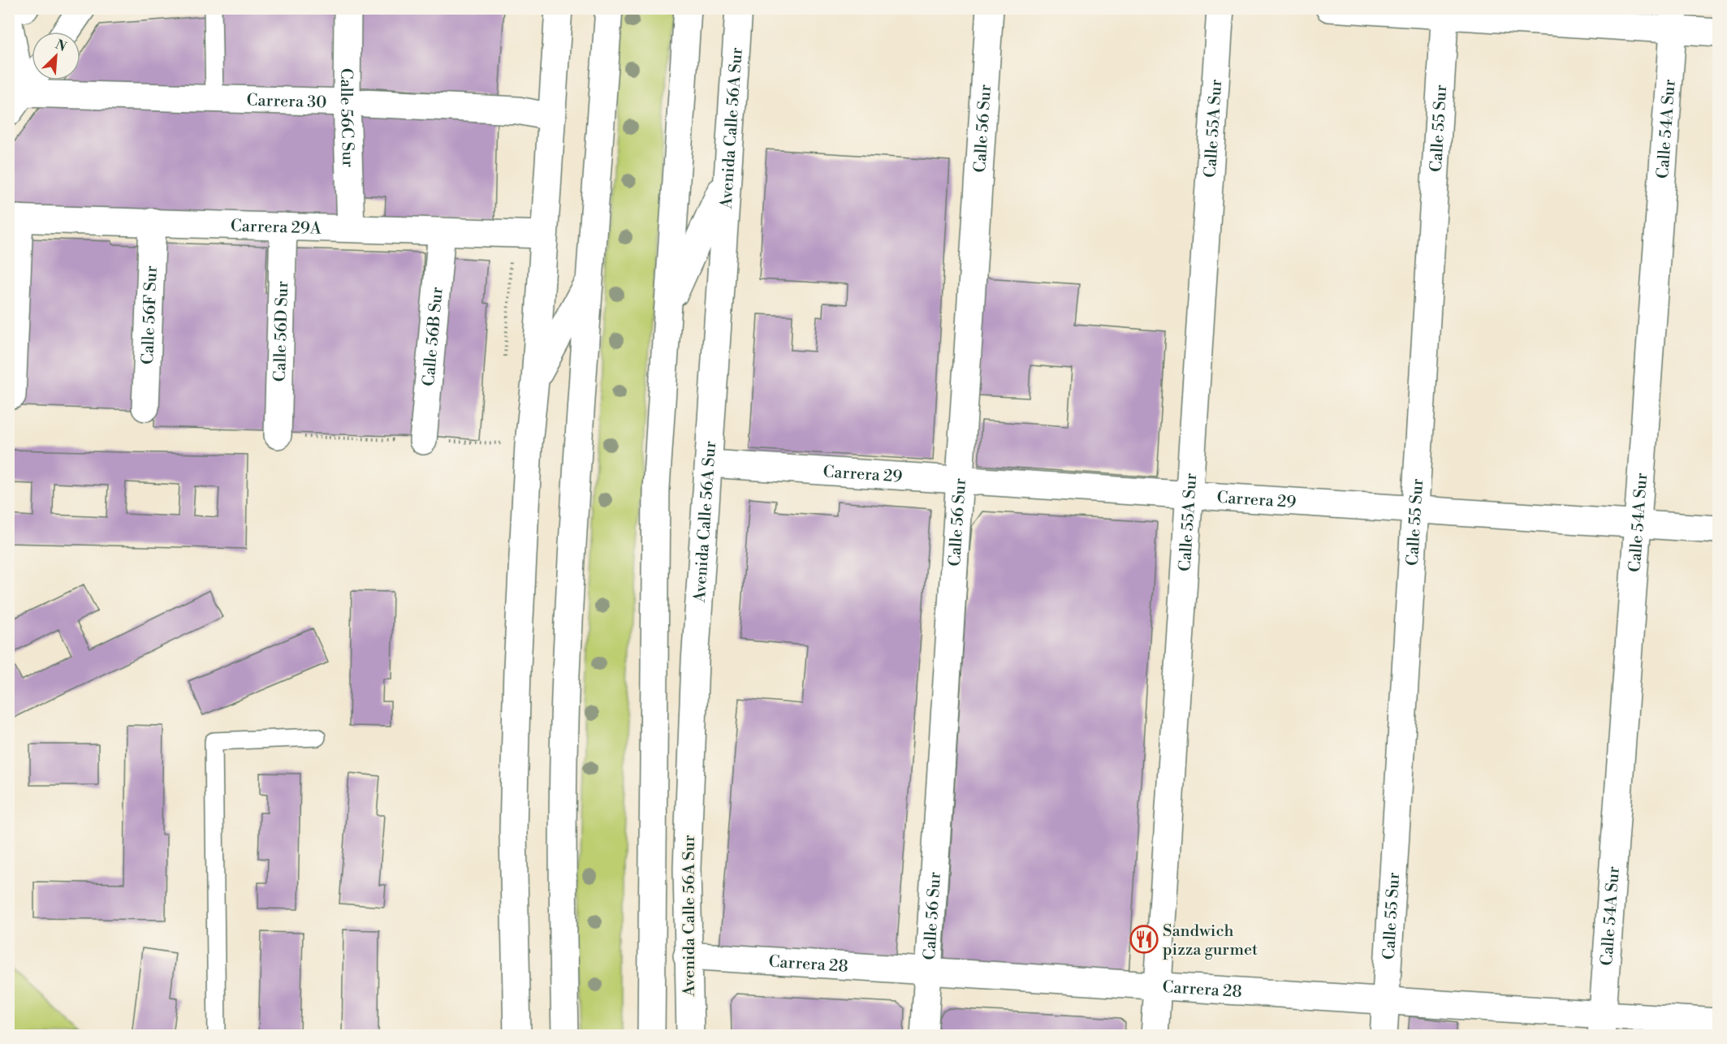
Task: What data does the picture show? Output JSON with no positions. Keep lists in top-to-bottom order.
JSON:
{
  "streets": {
    "main road": [
      "Carrera 30",
      "Calle 56C Sur",
      "Avenida Calle 56A Sur",
      "Calle 56 Sur",
      "Calle 55A Sur",
      "Calle 55 Sur",
      "Calle 54A Sur",
      "Carrera 29A",
      "Calle 56F Sur",
      "Calle 56D Sur",
      "Calle 56B Sur",
      "Carrera 29",
      "Carrera 28"
    ]
  },
  "crossings": [
    ["Carrera 30", "Calle 56C Sur"],
    ["Calle 56C Sur", "Carrera 29A"],
    ["Avenida Calle 56A Sur", "Carrera 29"],
    ["Avenida Calle 56A Sur", "Carrera 28"],
    ["Calle 56 Sur", "Carrera 29"],
    ["Calle 56 Sur", "Carrera 28"],
    ["Calle 55A Sur", "Carrera 29"],
    ["Calle 55A Sur", "Carrera 28"],
    ["Calle 55 Sur", "Carrera 29"],
    ["Calle 55 Sur", "Carrera 28"],
    ["Calle 54A Sur", "Carrera 29"],
    ["Calle 54A Sur", "Carrera 28"],
    ["Carrera 29A", "Calle 56F Sur"],
    ["Carrera 29A", "Calle 56D Sur"],
    ["Carrera 29A", "Calle 56B Sur"]
  ],
  "places": {
    "restaurant": ["Sandwich pizza gurmet"]
  },
  "north": "top right"
}
